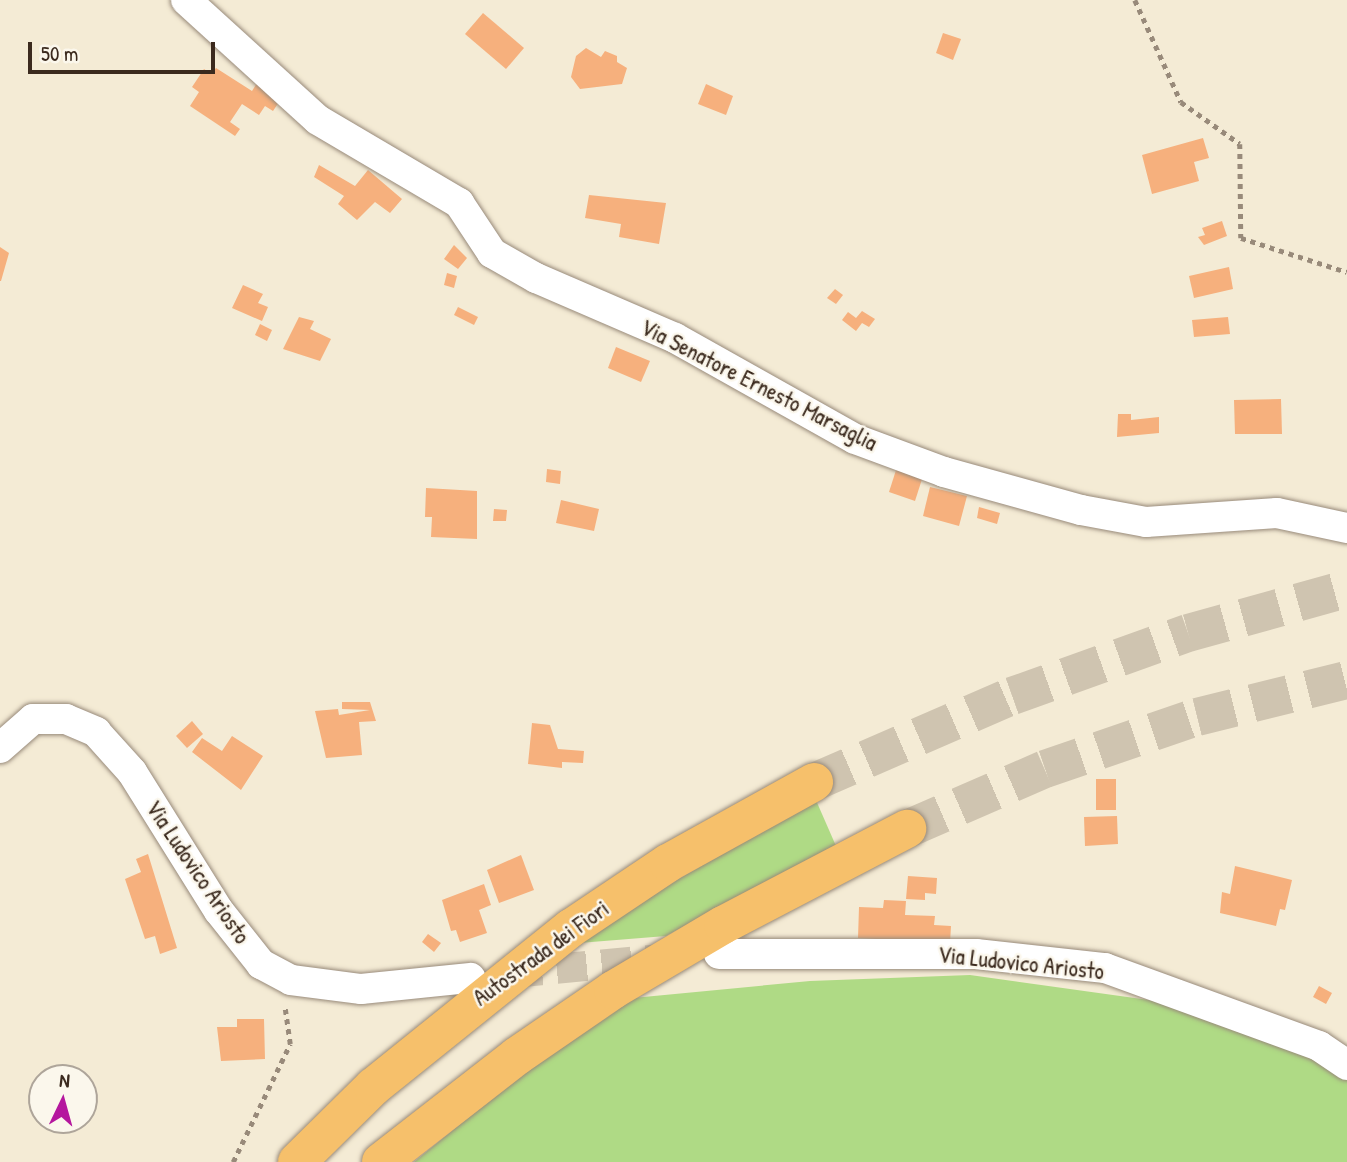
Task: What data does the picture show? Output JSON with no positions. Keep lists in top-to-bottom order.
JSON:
{
  "streets": {
    "highway": ["Autostrada dei Fiori"],
    "street": ["Via Senatore Ernesto Marsaglia", "Via Ludovico Ariosto"]
  },
  "scale_bar": "50 m",
  "north": "top"
}
